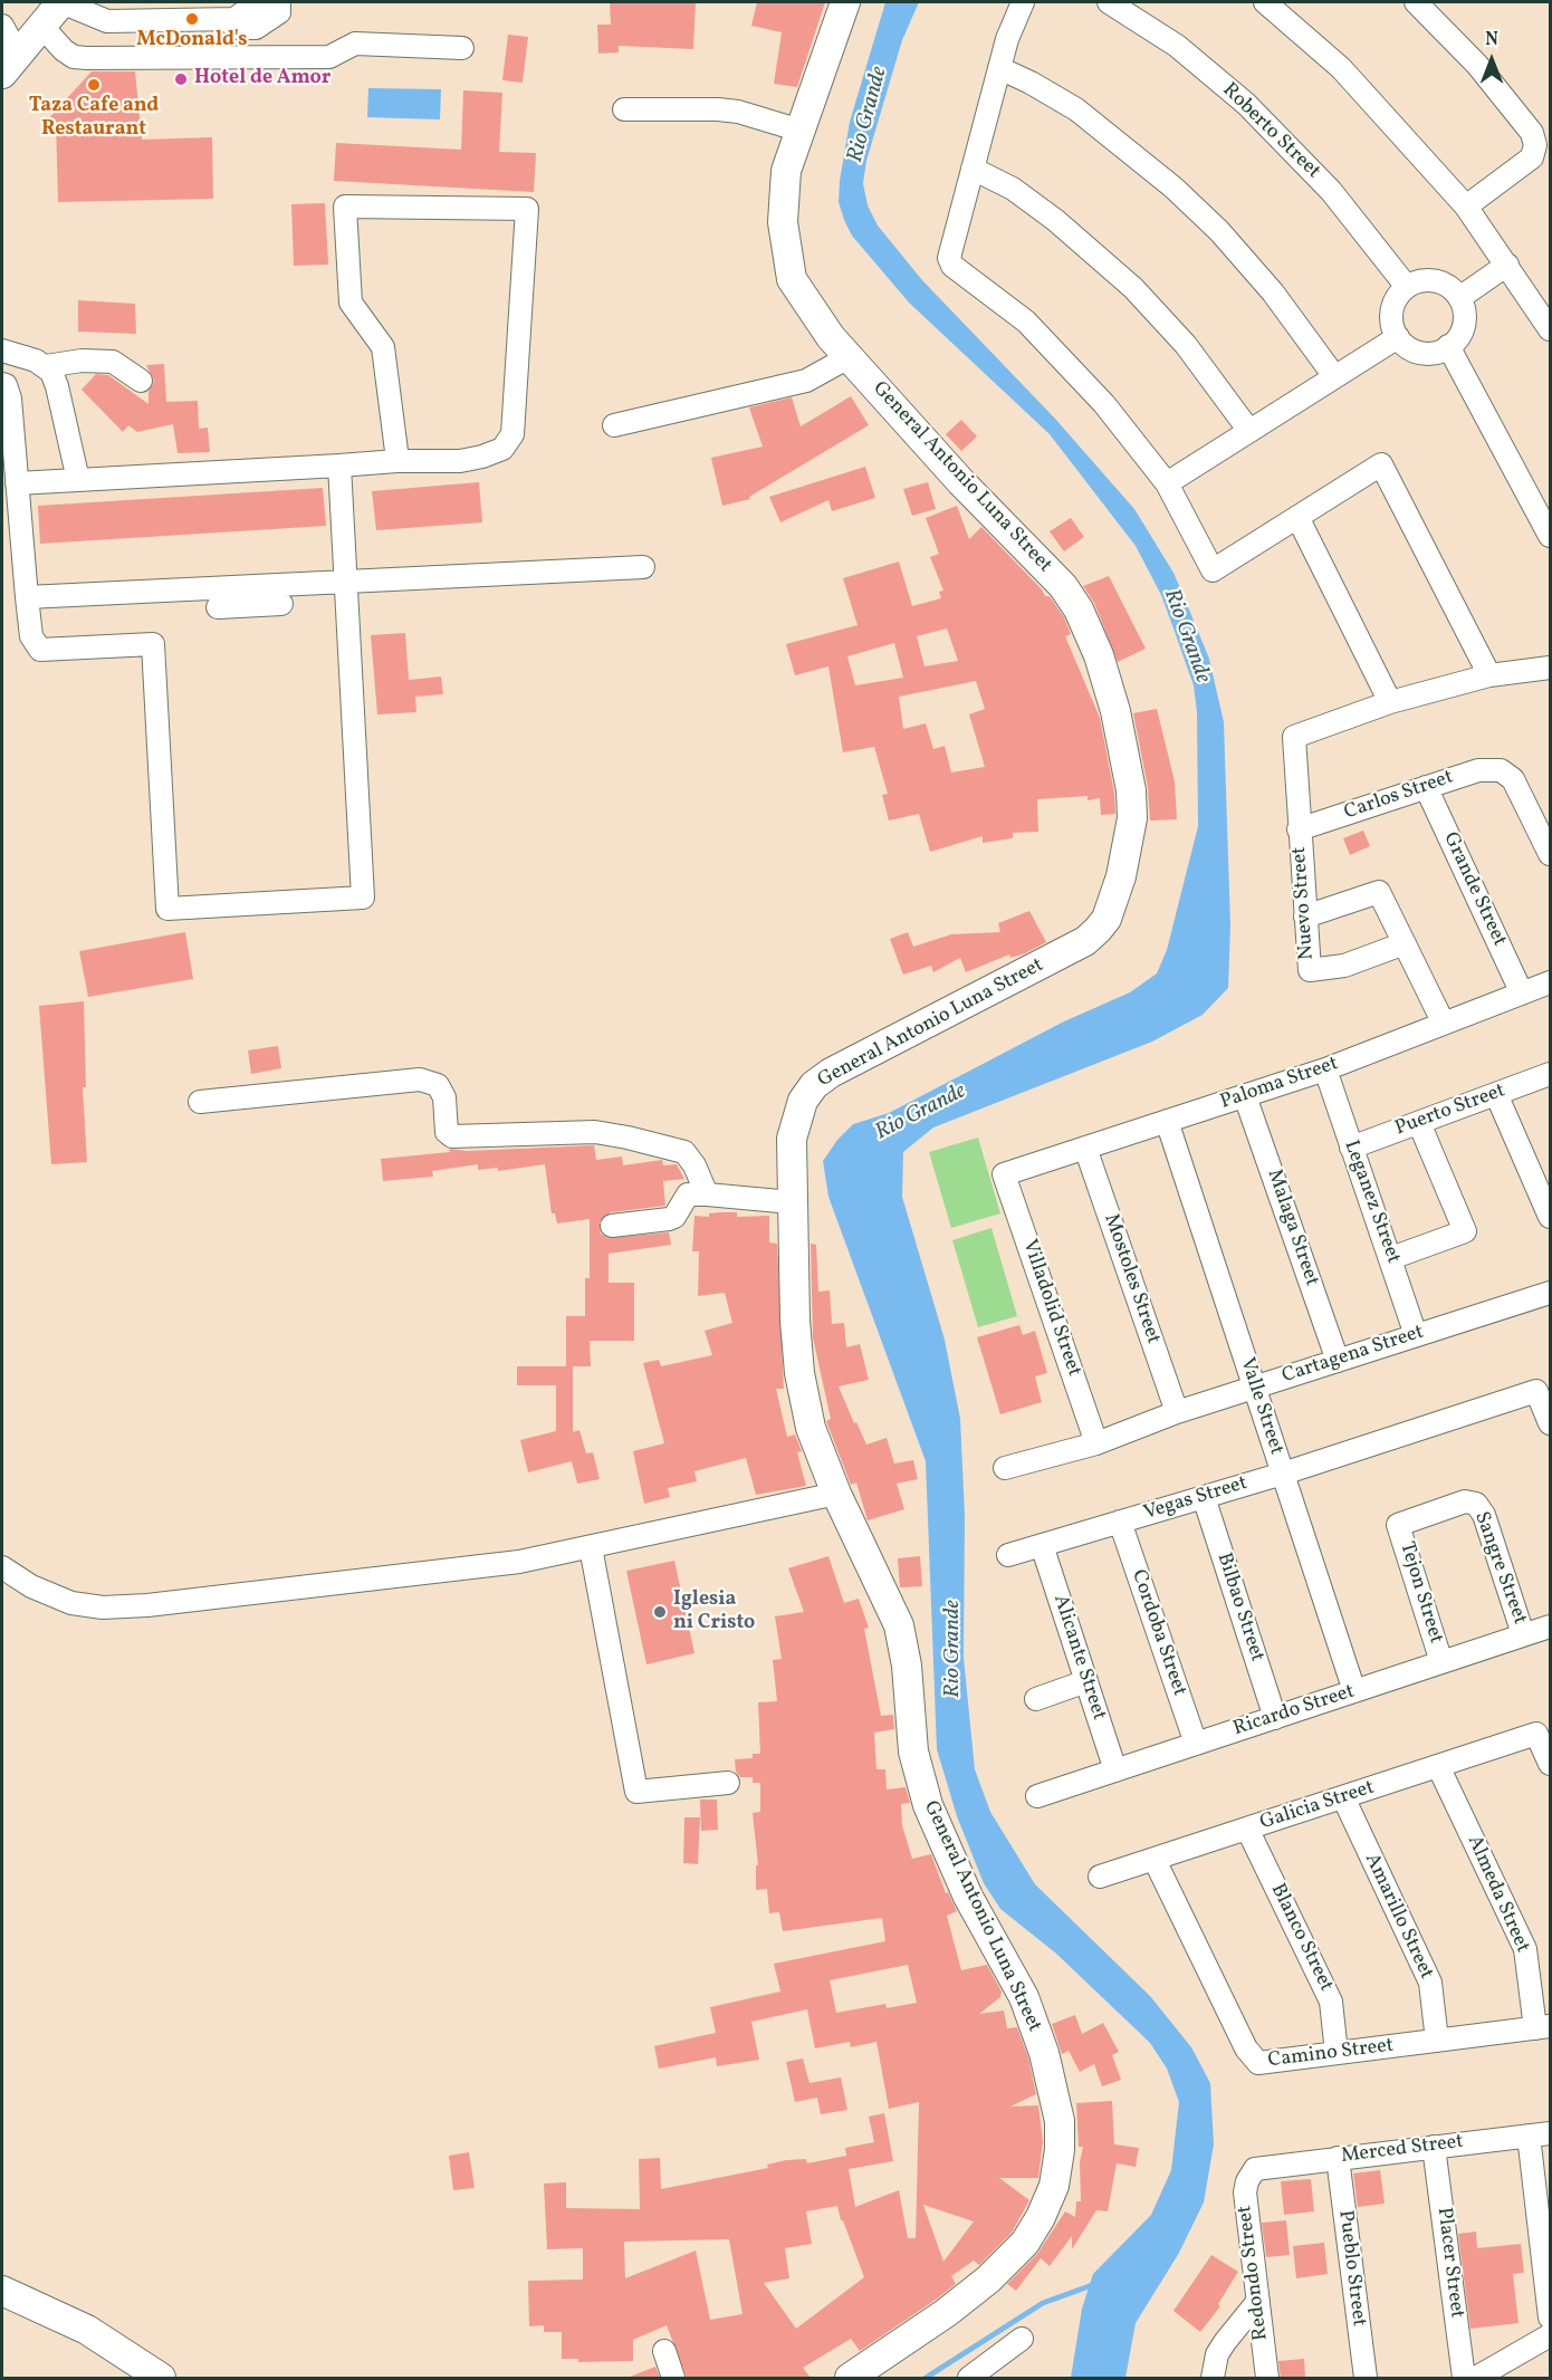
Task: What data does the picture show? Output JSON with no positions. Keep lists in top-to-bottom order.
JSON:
{
  "streets": {
    "main road": ["General Antonio Luna Street"],
    "street": [
      "Roberto Street",
      "Carlos Street",
      "Grande Street",
      "Nuevo Street",
      "Paloma Street",
      "Puerto Street",
      "Leganez Street",
      "Malaga Street",
      "Mostoles Street",
      "Villadolid Street",
      "Cartagena Street",
      "Valle Street",
      "Vegas Street",
      "Sangre Street",
      "Tejon Street",
      "Bilbao Street",
      "Cordoba Street",
      "Alicante Street",
      "Ricardo Street",
      "Galicia Street",
      "Almeda Street",
      "Amarillo Street",
      "Blanco Street",
      "Camino Street",
      "Merced Street",
      "Placer Street",
      "Pueblo Street",
      "Redondo Street"
    ]
  },
  "crossings": [
    ["Carlos Street", "Grande Street"],
    ["Carlos Street", "Nuevo Street"],
    ["Grande Street", "Paloma Street"],
    ["Paloma Street", "Leganez Street"],
    ["Paloma Street", "Malaga Street"],
    ["Paloma Street", "Mostoles Street"],
    ["Paloma Street", "Villadolid Street"],
    ["Paloma Street", "Valle Street"],
    ["Puerto Street", "Leganez Street"],
    ["Leganez Street", "Cartagena Street"],
    ["Malaga Street", "Cartagena Street"],
    ["Mostoles Street", "Cartagena Street"],
    ["Villadolid Street", "Cartagena Street"],
    ["Cartagena Street", "Valle Street"],
    ["Valle Street", "Vegas Street"],
    ["Valle Street", "Ricardo Street"],
    ["Vegas Street", "Bilbao Street"],
    ["Vegas Street", "Cordoba Street"],
    ["Vegas Street", "Alicante Street"],
    ["Sangre Street", "Tejon Street"],
    ["Sangre Street", "Ricardo Street"],
    ["Tejon Street", "Ricardo Street"],
    ["Bilbao Street", "Ricardo Street"],
    ["Cordoba Street", "Ricardo Street"],
    ["Alicante Street", "Ricardo Street"],
    ["Galicia Street", "Almeda Street"],
    ["Galicia Street", "Amarillo Street"],
    ["Galicia Street", "Blanco Street"],
    ["Galicia Street", "Camino Street"],
    ["Almeda Street", "Camino Street"],
    ["Amarillo Street", "Camino Street"],
    ["Blanco Street", "Camino Street"],
    ["Merced Street", "Placer Street"],
    ["Merced Street", "Pueblo Street"],
    ["Merced Street", "Redondo Street"]
  ],
  "water": ["Rio Grande"],
  "places": [
    "McDonald's",
    "Hotel de Amor",
    "Taza Cafe and Restaurant",
    "Iglesia ni Cristo"
  ],
  "north": "top"
}
